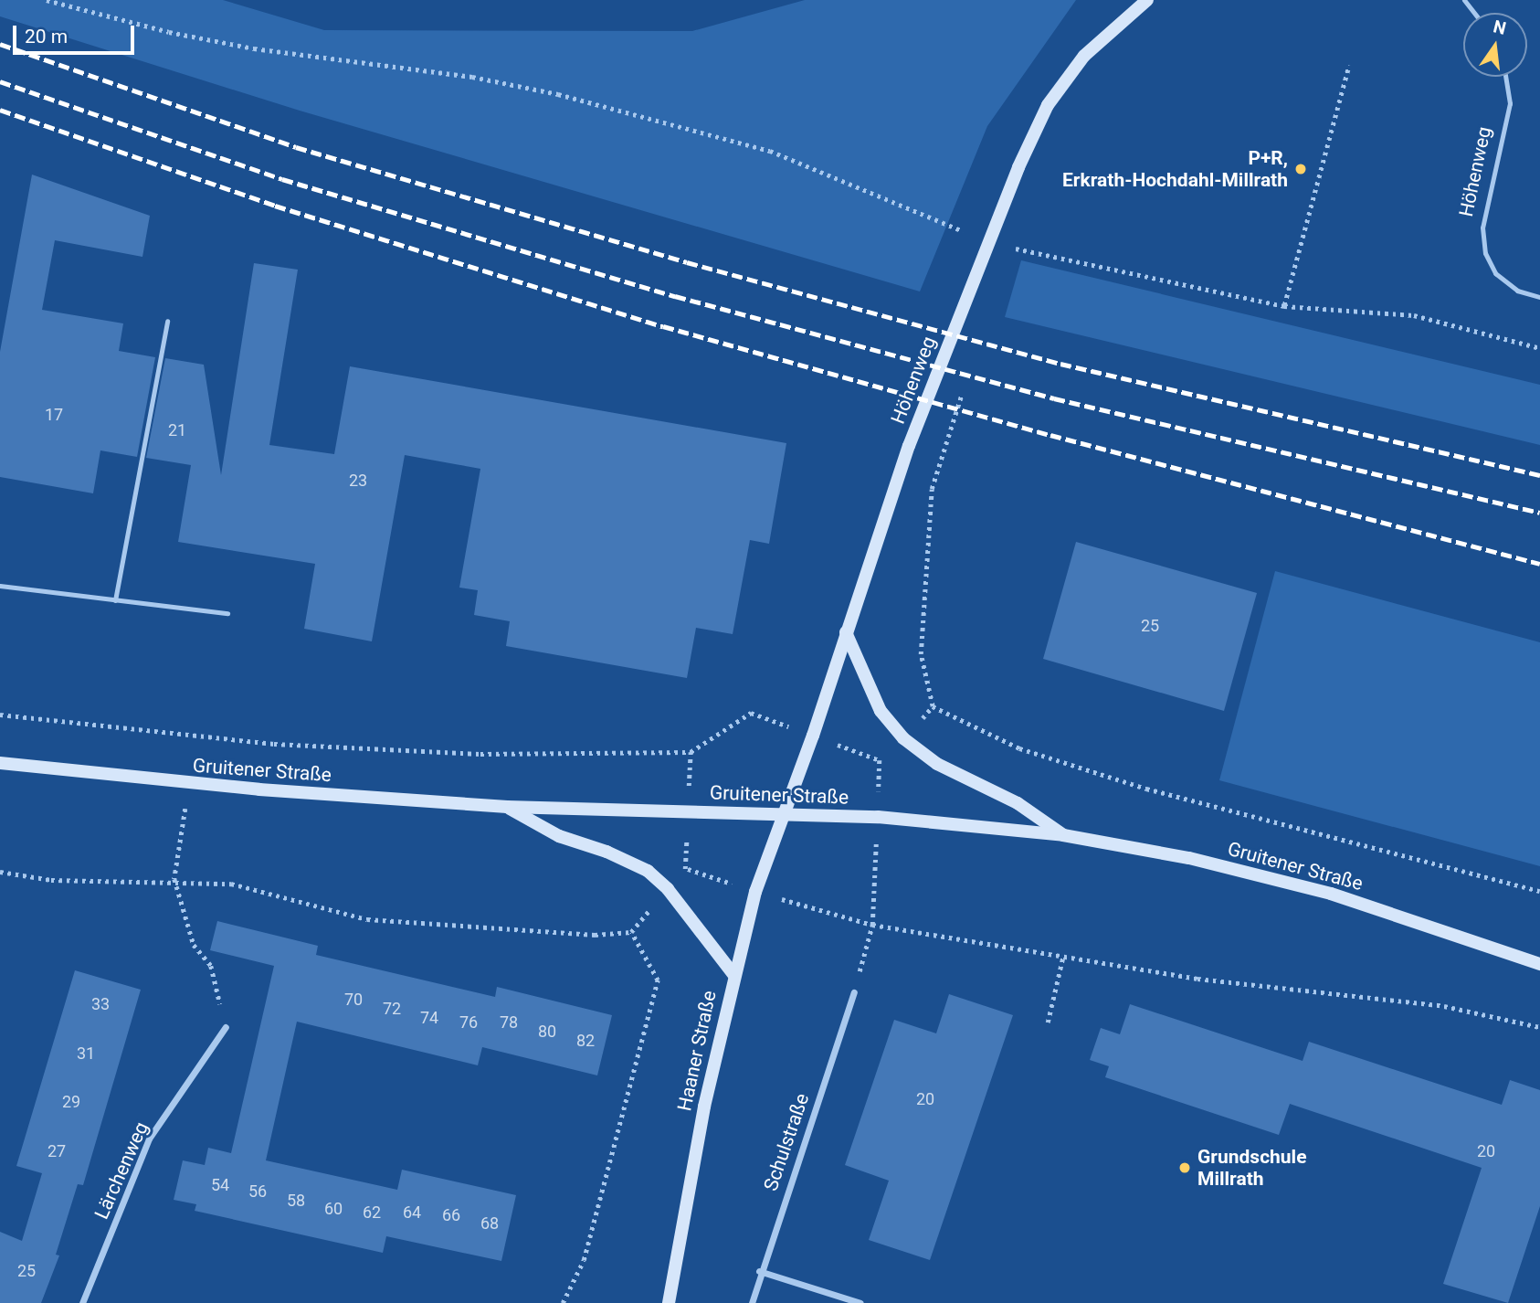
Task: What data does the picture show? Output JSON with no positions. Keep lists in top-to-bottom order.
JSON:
{
  "streets": {
    "main road": ["Höhenweg", "Gruitener Straße", "Haaner Straße"],
    "street": ["Schulstraße", "Lärchenweg"]
  },
  "crossings": [
    ["Höhenweg", "Gruitener Straße"],
    ["Höhenweg", "Haaner Straße"],
    ["Gruitener Straße", "Haaner Straße"]
  ],
  "places": ["P+R, Erkrath-Hochdahl-Millrath", "Grundschule Millrath"],
  "house_numbers": [
    "17",
    "21",
    "23",
    "25",
    "70",
    "33",
    "72",
    "74",
    "76",
    "78",
    "80",
    "82",
    "31",
    "20",
    "29",
    "27",
    "20",
    "54",
    "56",
    "58",
    "60",
    "62",
    "64",
    "66",
    "68",
    "25"
  ],
  "scale_bar": "20 m",
  "north": "top"
}
